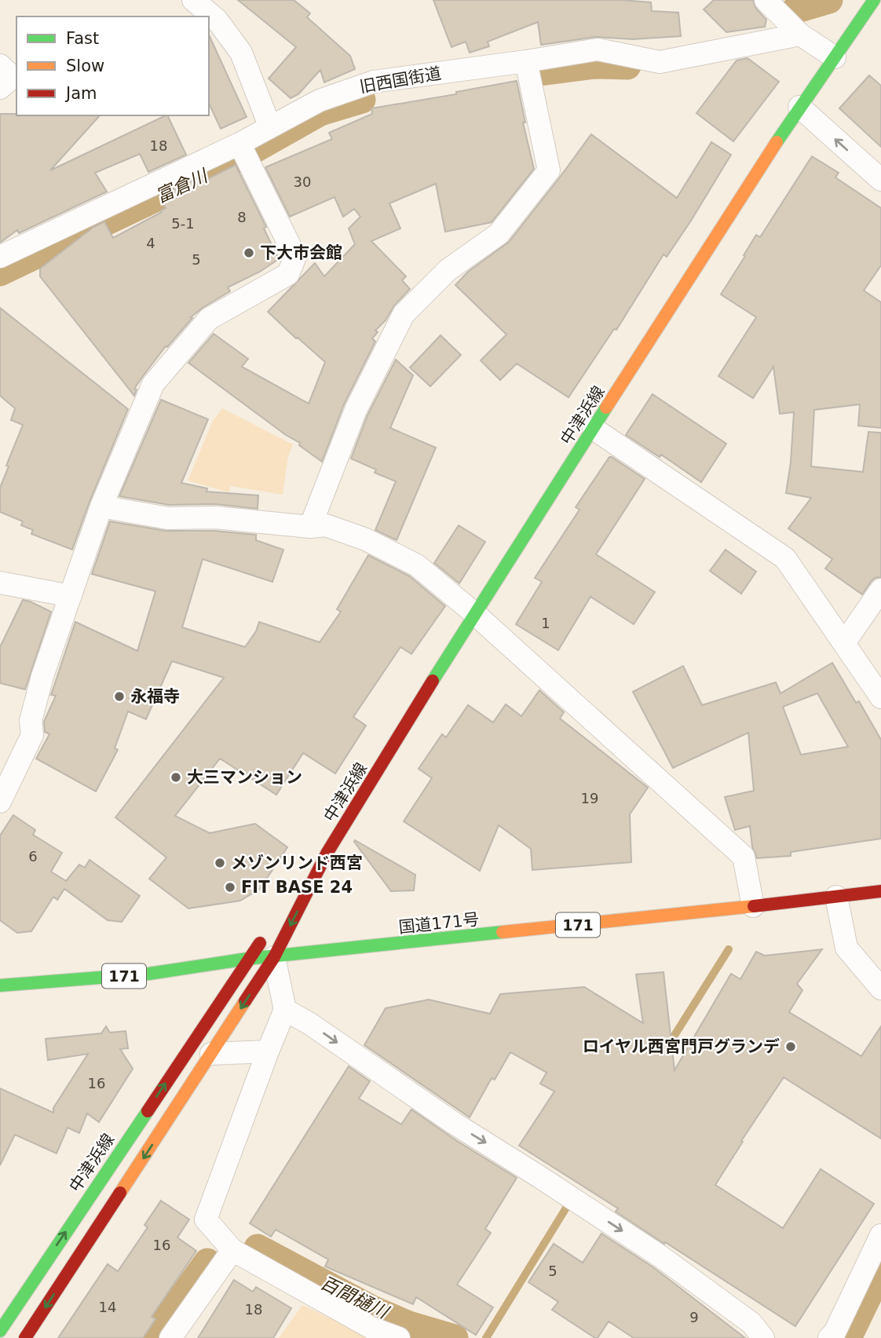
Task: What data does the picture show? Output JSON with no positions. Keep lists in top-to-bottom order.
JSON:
{
  "streets": {
    "main road": ["中津浜線", "国道171号", "171"],
    "street": ["旧西国街道"]
  },
  "crossings": [
    ["中津浜線", "国道171号"]
  ],
  "water": ["富倉川", "百間樋川"],
  "places": [
    "下大市会館",
    "永福寺",
    "大三マンション",
    "メゾンリンド西宮",
    "FIT BASE 24",
    "ロイヤル西宮門戸グランデ"
  ],
  "house_numbers": [
    "18",
    "30",
    "8",
    "5-1",
    "4",
    "5",
    "1",
    "19",
    "6",
    "16",
    "16",
    "5",
    "14",
    "18",
    "9"
  ],
  "legend": ["Fast", "Slow", "Jam"]
}
